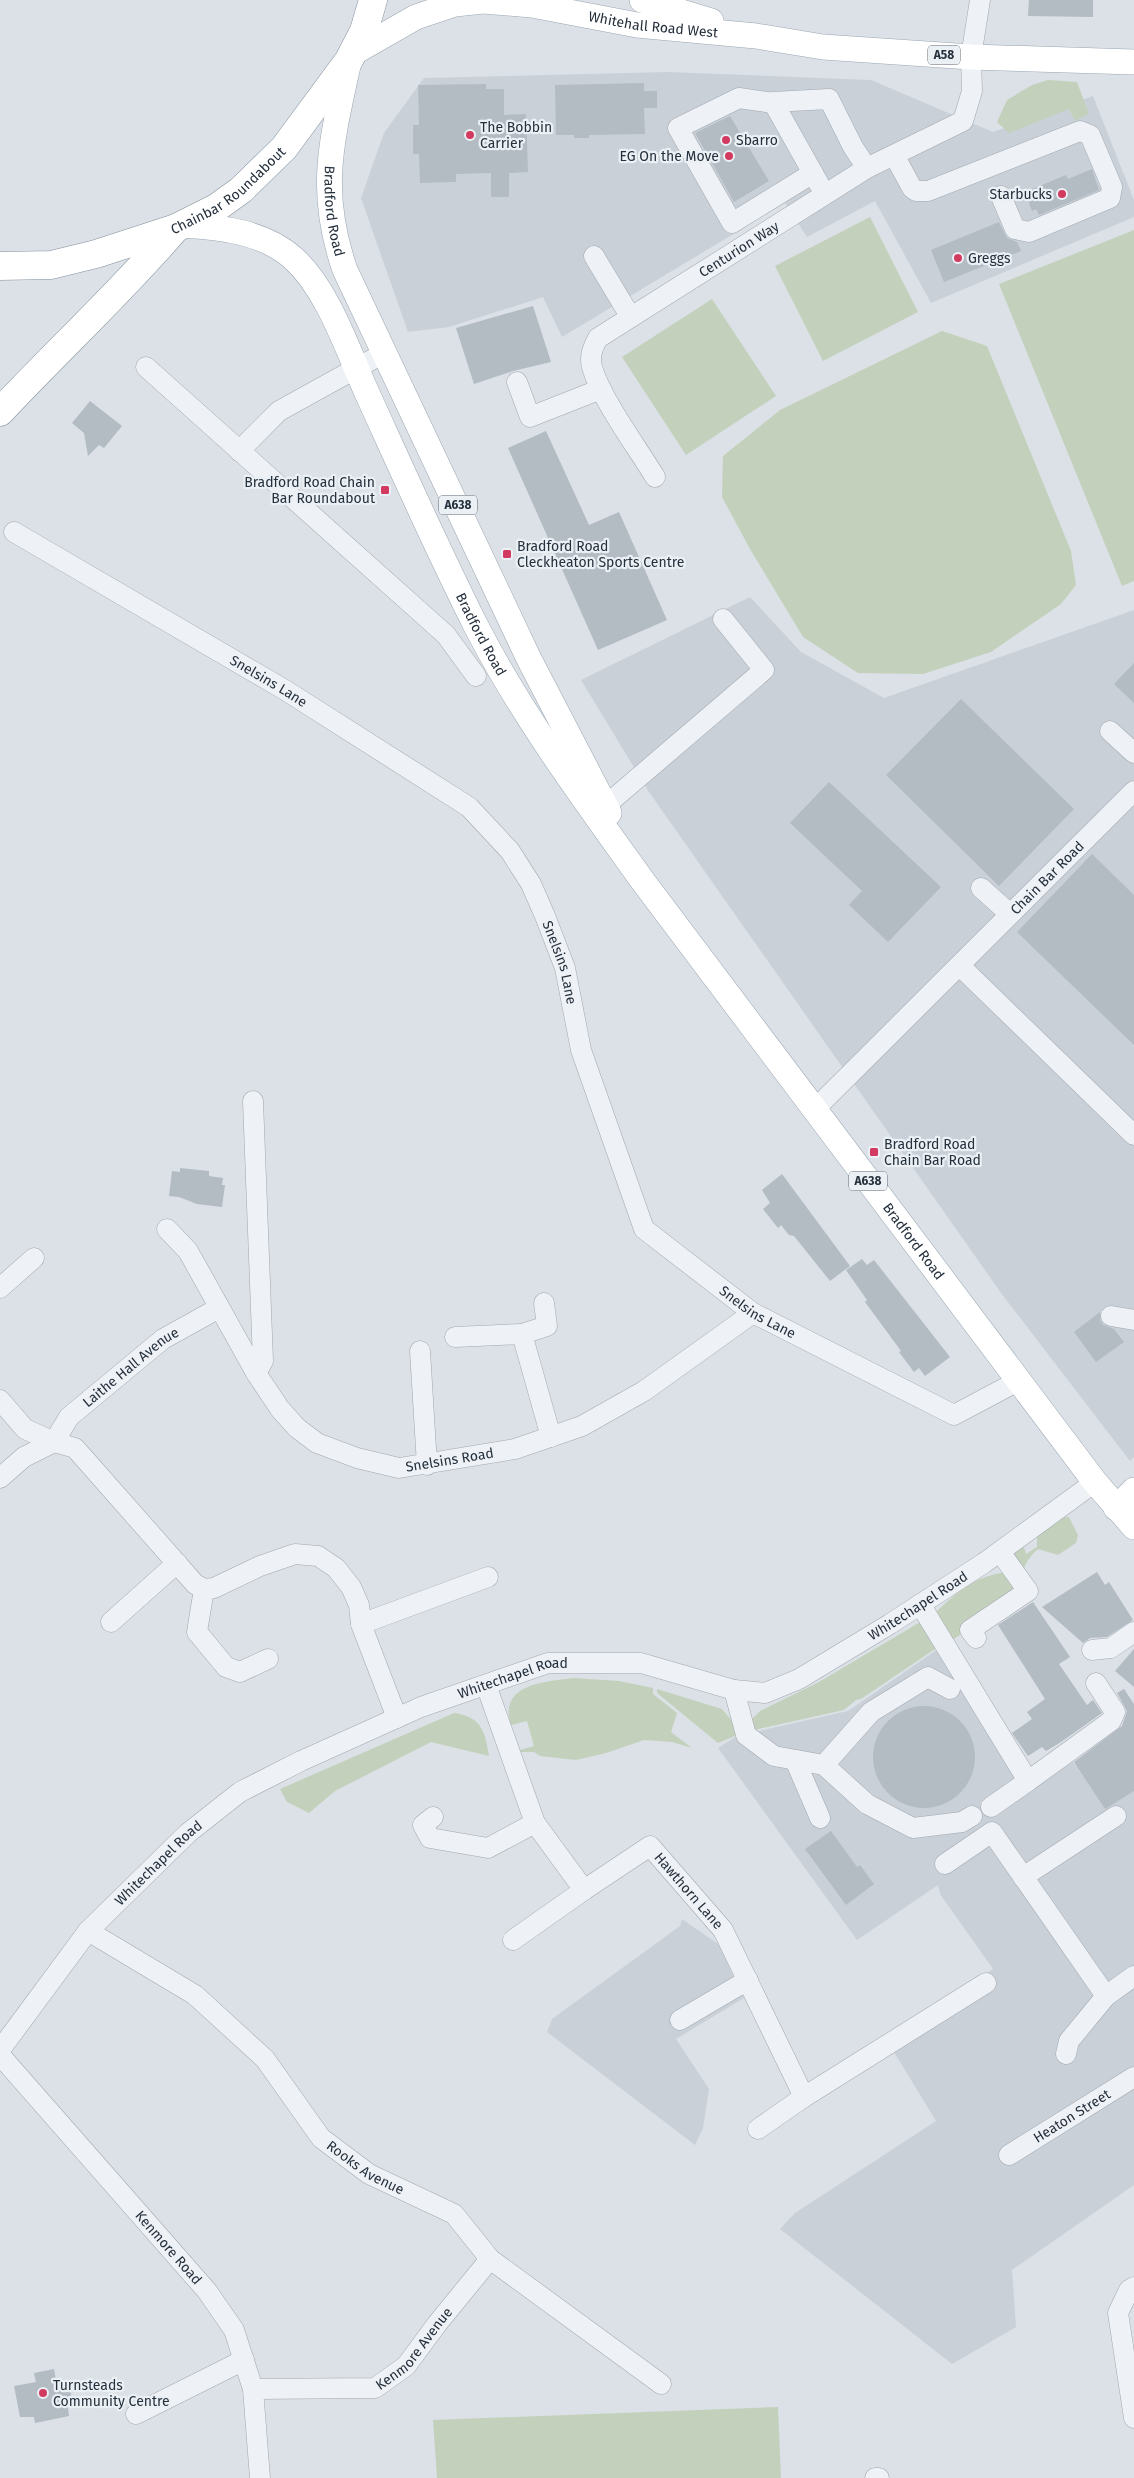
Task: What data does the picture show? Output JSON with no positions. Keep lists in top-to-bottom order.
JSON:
{
  "streets": {
    "highway": ["Chainbar Roundabout"],
    "main road": [
      "Whitehall Road West",
      "A58",
      "Bradford Road",
      "A638"
    ],
    "street": [
      "Centurion Way",
      "Snelsins Lane",
      "Chain Bar Road",
      "Laithe Hall Avenue",
      "Snelsins Road",
      "Whitechapel Road",
      "Hawthorn Lane",
      "Heaton Street",
      "Rooks Avenue",
      "Kenmore Road",
      "Kenmore Avenue"
    ]
  },
  "crossings": [
    ["Whitehall Road West", "Chainbar Roundabout"],
    ["Whitehall Road West", "Bradford Road"],
    ["Whitehall Road West", "Centurion Way"],
    ["Chainbar Roundabout", "Bradford Road"],
    ["Bradford Road", "Snelsins Lane"],
    ["Bradford Road", "Chain Bar Road"],
    ["Bradford Road", "Whitechapel Road"],
    ["Snelsins Lane", "Snelsins Road"],
    ["Laithe Hall Avenue", "Snelsins Road"],
    ["Whitechapel Road", "Rooks Avenue"],
    ["Rooks Avenue", "Kenmore Avenue"],
    ["Kenmore Road", "Kenmore Avenue"]
  ],
  "places": {
    "other": [
      "The Bobbin Carrier",
      "Sbarro",
      "EG On the Move",
      "Starbucks",
      "Greggs",
      "Turnsteads Community Centre"
    ],
    "transit": ["Bradford Road Chain Bar Roundabout", "Bradford Road Cleckheaton Sports Centre", "Bradford Road Chain Bar Road"]
  }
}
